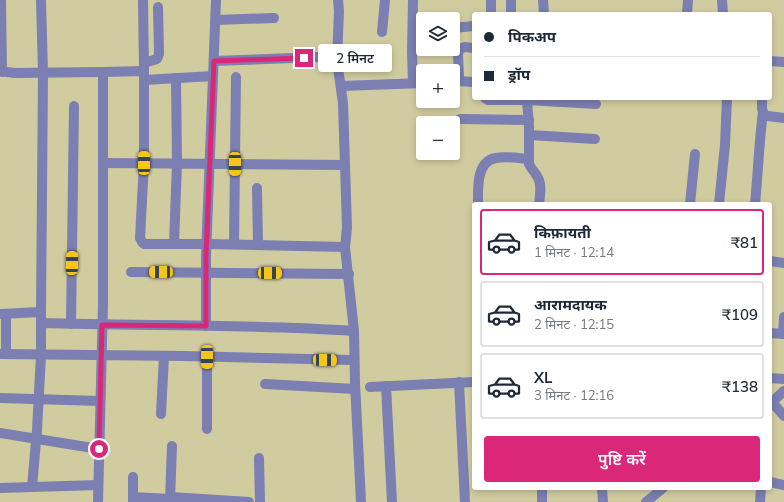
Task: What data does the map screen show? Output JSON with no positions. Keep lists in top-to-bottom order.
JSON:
{
  "page": {
    "map_buttons": ["+", "−"],
    "banner": ["पिकअप", "ड्रॉप"],
    "bubble": "2 मिनट",
    "list": [
      {
        "name": "किफ़ायती",
        "note": "1 मिनट · 12:14",
        "value": "₹81"
      },
      {
        "name": "आरामदायक",
        "note": "2 मिनट · 12:15",
        "value": "₹109"
      },
      {
        "name": "XL",
        "note": "3 मिनट · 12:16",
        "value": "₹138"
      }
    ],
    "buttons": "पुष्टि करें"
  }
}
